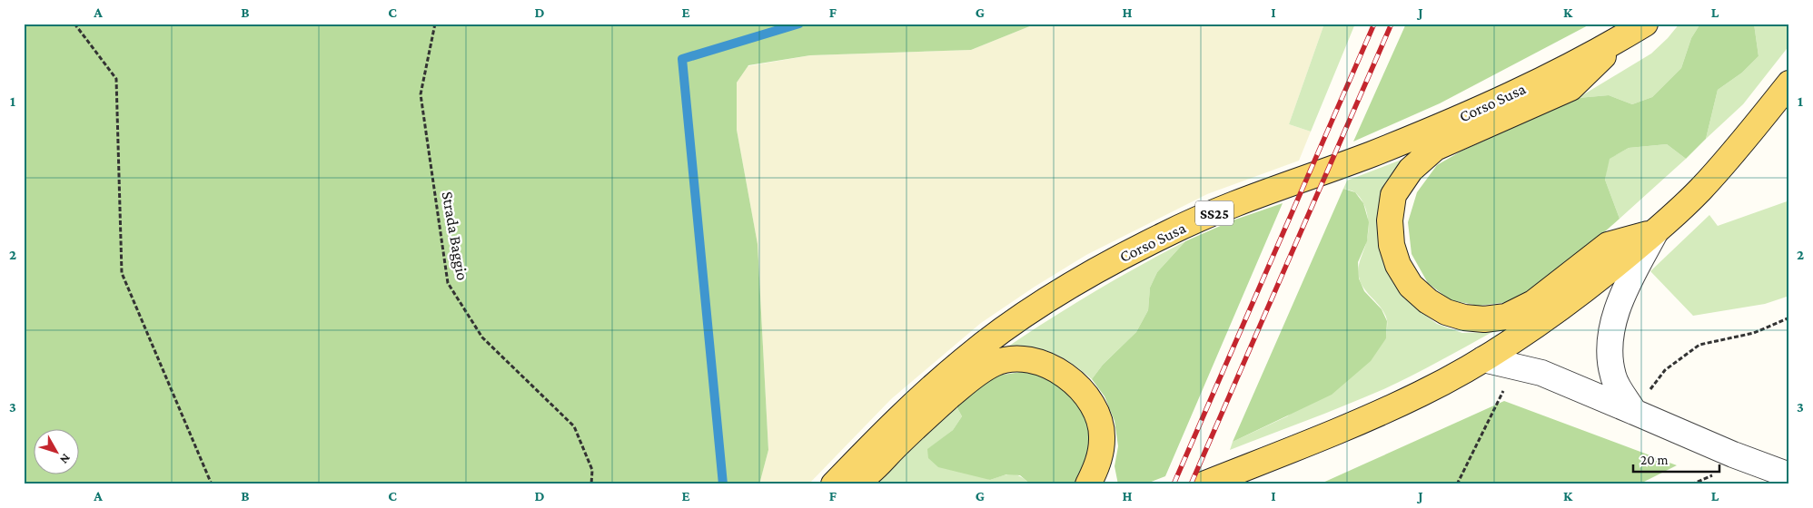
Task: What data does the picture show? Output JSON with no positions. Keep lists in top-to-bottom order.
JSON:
{
  "streets": {
    "main road": ["Corso Susa", "SS25"],
    "path": ["Strada Baggio"]
  },
  "scale_bar": "20 m",
  "north": "bottom right",
  "grid": {
    "columns": [
      "A",
      "B",
      "C",
      "D",
      "E",
      "F",
      "G",
      "H",
      "I",
      "J",
      "K",
      "L"
    ],
    "rows": ["1", "2", "3"]
  }
}
